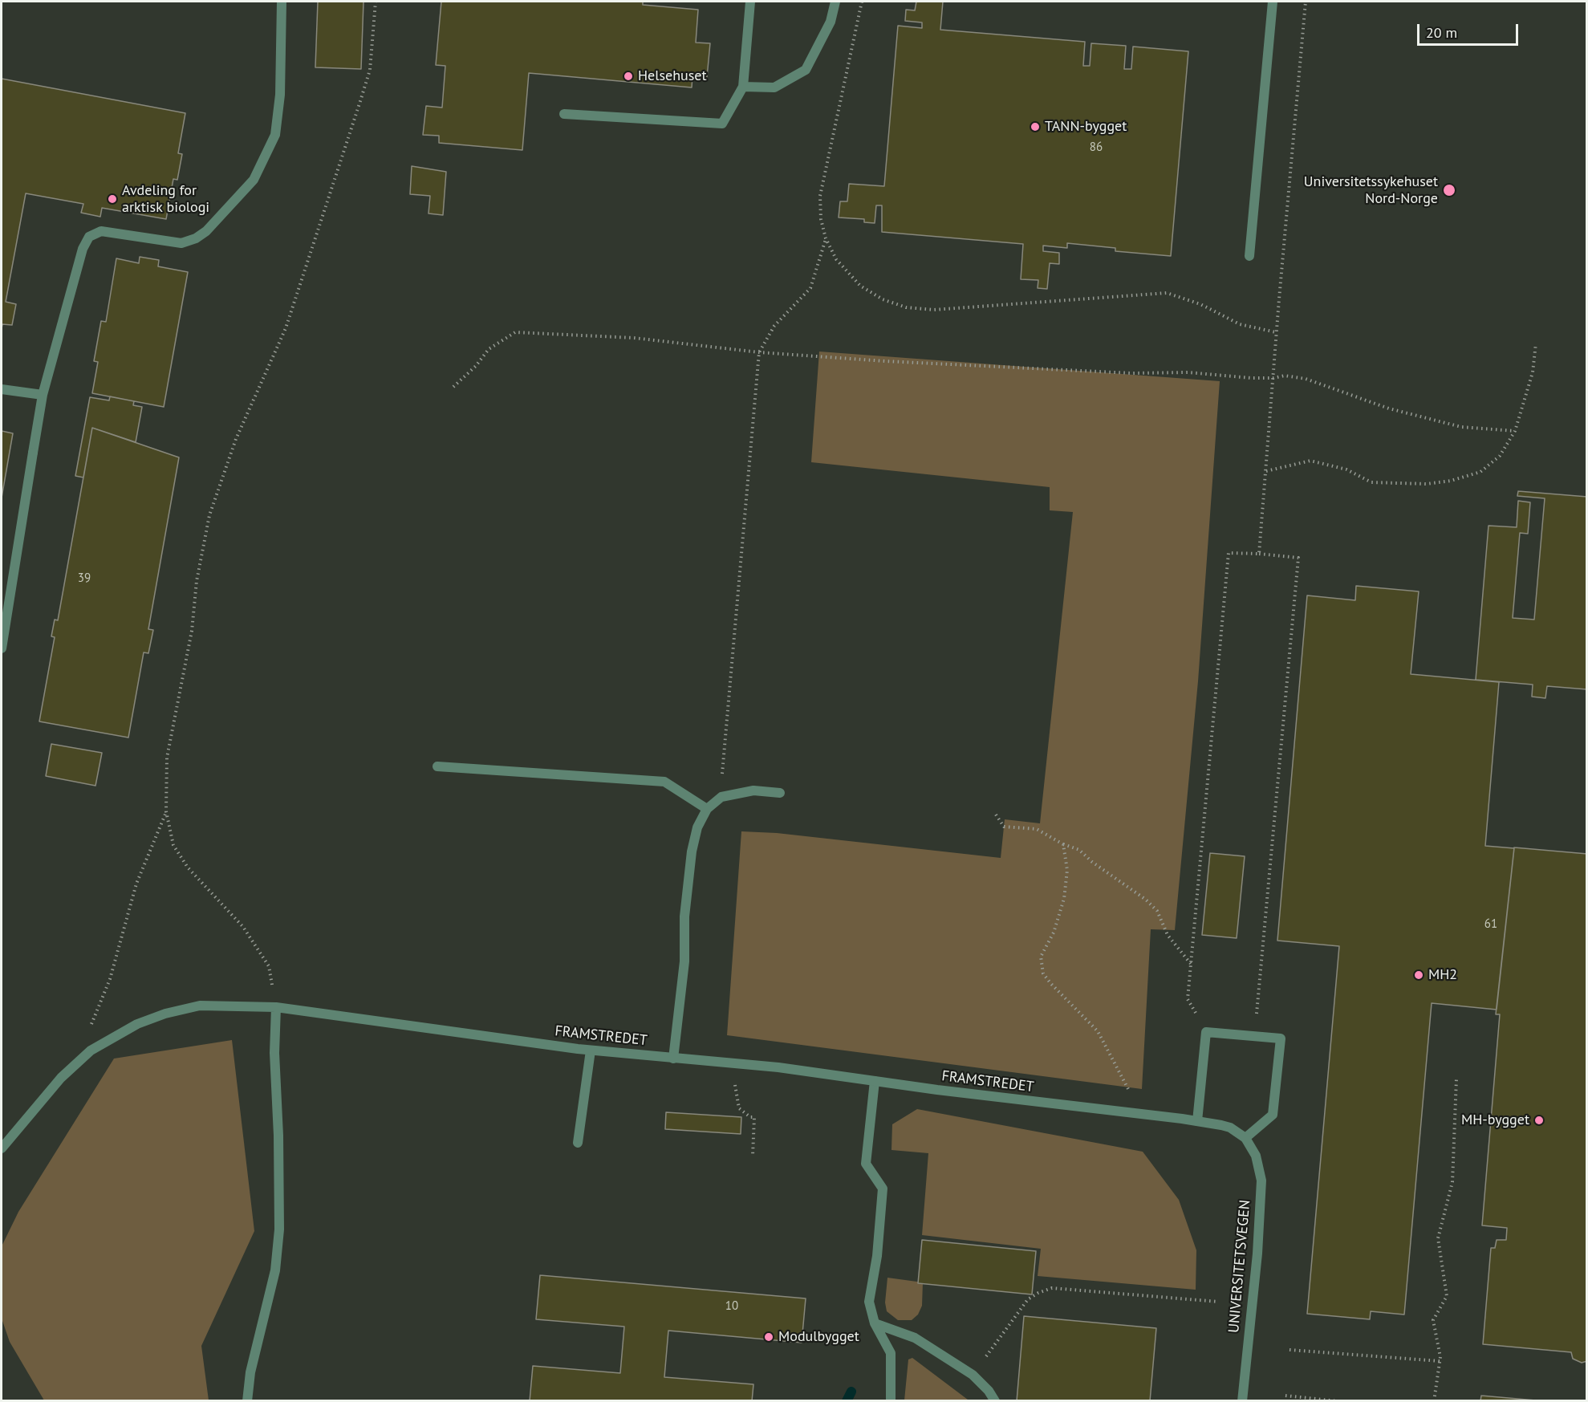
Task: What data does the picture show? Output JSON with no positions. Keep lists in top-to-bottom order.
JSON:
{
  "streets": {
    "street": ["FRAMSTREDET", "UNIVERSITETSVEGEN"]
  },
  "crossings": [
    ["FRAMSTREDET", "UNIVERSITETSVEGEN"]
  ],
  "places": [
    "Helsehuset",
    "TANN-bygget",
    "Universitetssykehuset Nord-Norge",
    "Avdeling for arktisk biologi",
    "MH2",
    "MH-bygget",
    "Modulbygget"
  ],
  "house_numbers": [
    "86",
    "39",
    "61",
    "10"
  ],
  "scale_bar": "20 m"
}
